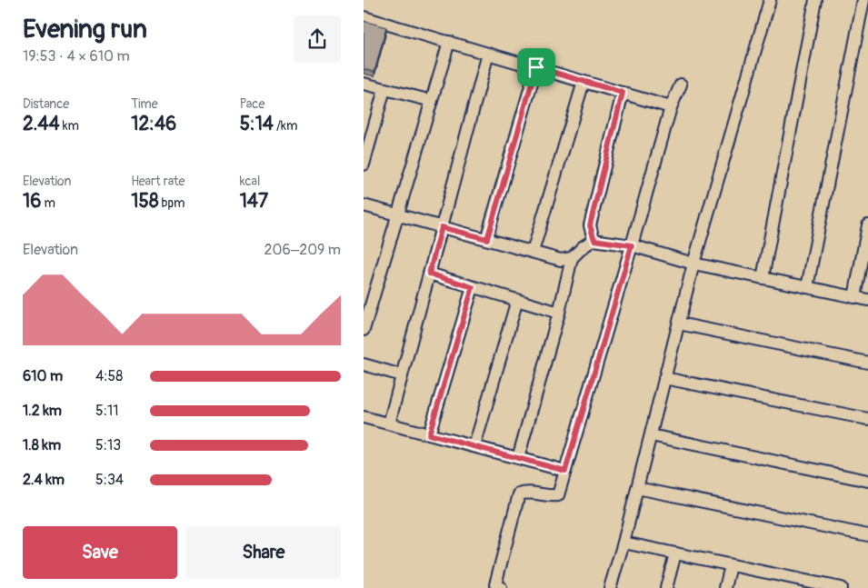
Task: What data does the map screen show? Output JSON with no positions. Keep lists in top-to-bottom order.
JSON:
{
  "page": {
    "heading": ["Evening run", "19:53 · 4 × 610 m"],
    "stats": [
      ["Distance", "2.44 km"],
      ["Time", "12:46"],
      ["Pace", "5:14 /km"],
      ["Elevation", "16 m"],
      ["Heart rate", "158 bpm"],
      ["kcal", "147"]
    ],
    "chart": ["Elevation", "206–209 m"],
    "list": [
      {
        "name": "610 m",
        "note": "4:58"
      },
      {
        "name": "1.2 km",
        "note": "5:11"
      },
      {
        "name": "1.8 km",
        "note": "5:13"
      },
      {
        "name": "2.4 km",
        "note": "5:34"
      }
    ],
    "buttons": ["Save", "Share"]
  }
}
